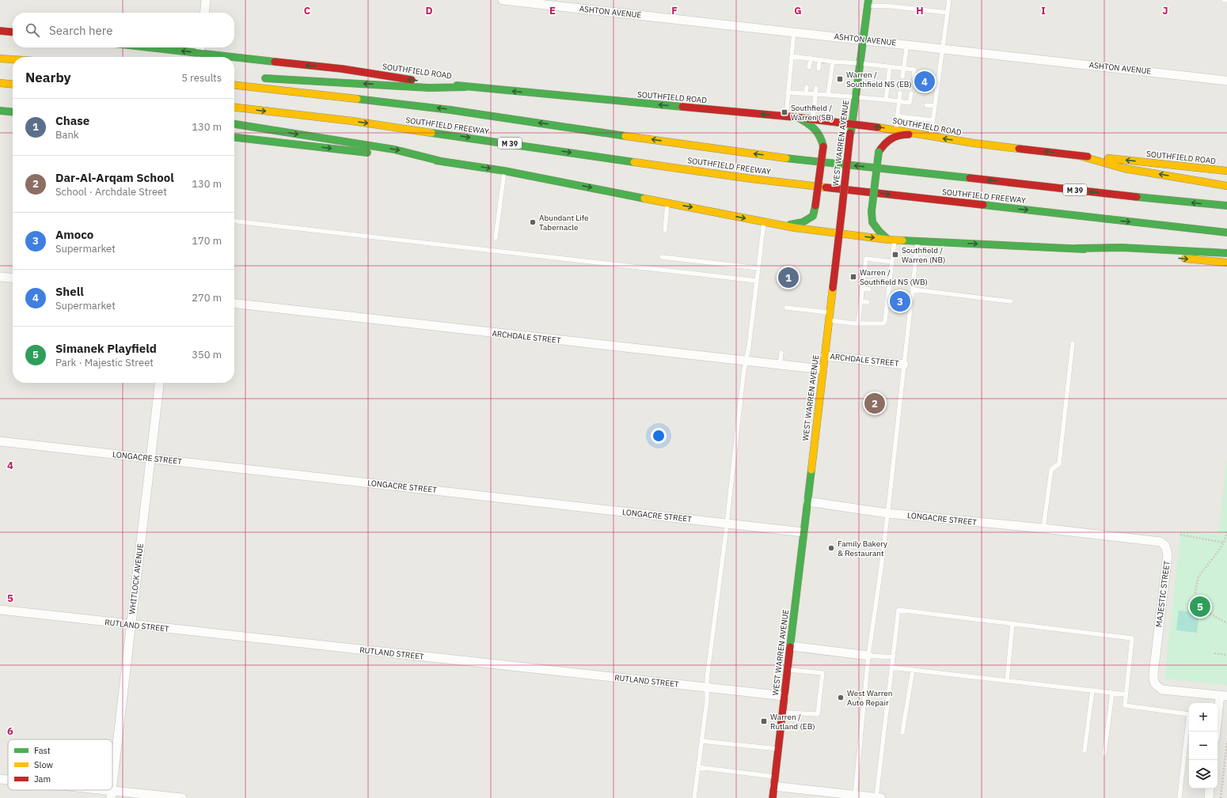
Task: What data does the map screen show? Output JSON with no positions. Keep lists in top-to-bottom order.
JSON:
{
  "streets": {
    "main road": [
      "SOUTHFIELD ROAD",
      "SOUTHFIELD FREEWAY",
      "M 39",
      "WEST WARREN AVENUE"
    ],
    "street": [
      "ASHTON AVENUE",
      "ARCHDALE STREET",
      "LONGACRE STREET",
      "WHITLOCK AVENUE",
      "MAJESTIC STREET",
      "RUTLAND STREET"
    ]
  },
  "crossings": [
    ["ASHTON AVENUE", "WEST WARREN AVENUE"],
    ["SOUTHFIELD ROAD", "WEST WARREN AVENUE"],
    ["WEST WARREN AVENUE", "ARCHDALE STREET"],
    ["WEST WARREN AVENUE", "LONGACRE STREET"],
    ["WEST WARREN AVENUE", "RUTLAND STREET"],
    ["LONGACRE STREET", "WHITLOCK AVENUE"],
    ["LONGACRE STREET", "MAJESTIC STREET"],
    ["WHITLOCK AVENUE", "RUTLAND STREET"]
  ],
  "places": {
    "transit": [
      "Warren / Southfield NS (EB)",
      "Southfield / Warren (SB)",
      "Southfield / Warren (NB)",
      "Warren / Southfield NS (WB)",
      "Warren / Rutland (EB)"
    ],
    "other": ["Abundant Life Tabernacle", "Family Bakery & Restaurant", "West Warren Auto Repair"]
  },
  "legend": ["Fast", "Slow", "Jam"],
  "page": {
    "search": "Search here",
    "heading": ["Nearby", "5 results"],
    "pins": [
      "4",
      "1",
      "3",
      "2",
      "5"
    ],
    "list": [
      {
        "mark": "1",
        "name": "Chase",
        "note": "Bank",
        "value": "130 m"
      },
      {
        "mark": "2",
        "name": "Dar-Al-Arqam School",
        "note": "School · Archdale Street",
        "value": "130 m"
      },
      {
        "mark": "3",
        "name": "Amoco",
        "note": "Supermarket",
        "value": "170 m"
      },
      {
        "mark": "4",
        "name": "Shell",
        "note": "Supermarket",
        "value": "270 m"
      },
      {
        "mark": "5",
        "name": "Simanek Playfield",
        "note": "Park · Majestic Street",
        "value": "350 m"
      }
    ],
    "map_buttons": ["+", "−"]
  },
  "grid": {
    "columns": [
      "C",
      "D",
      "E",
      "F",
      "G",
      "H",
      "I",
      "J"
    ],
    "rows": ["4", "5", "6"]
  }
}
